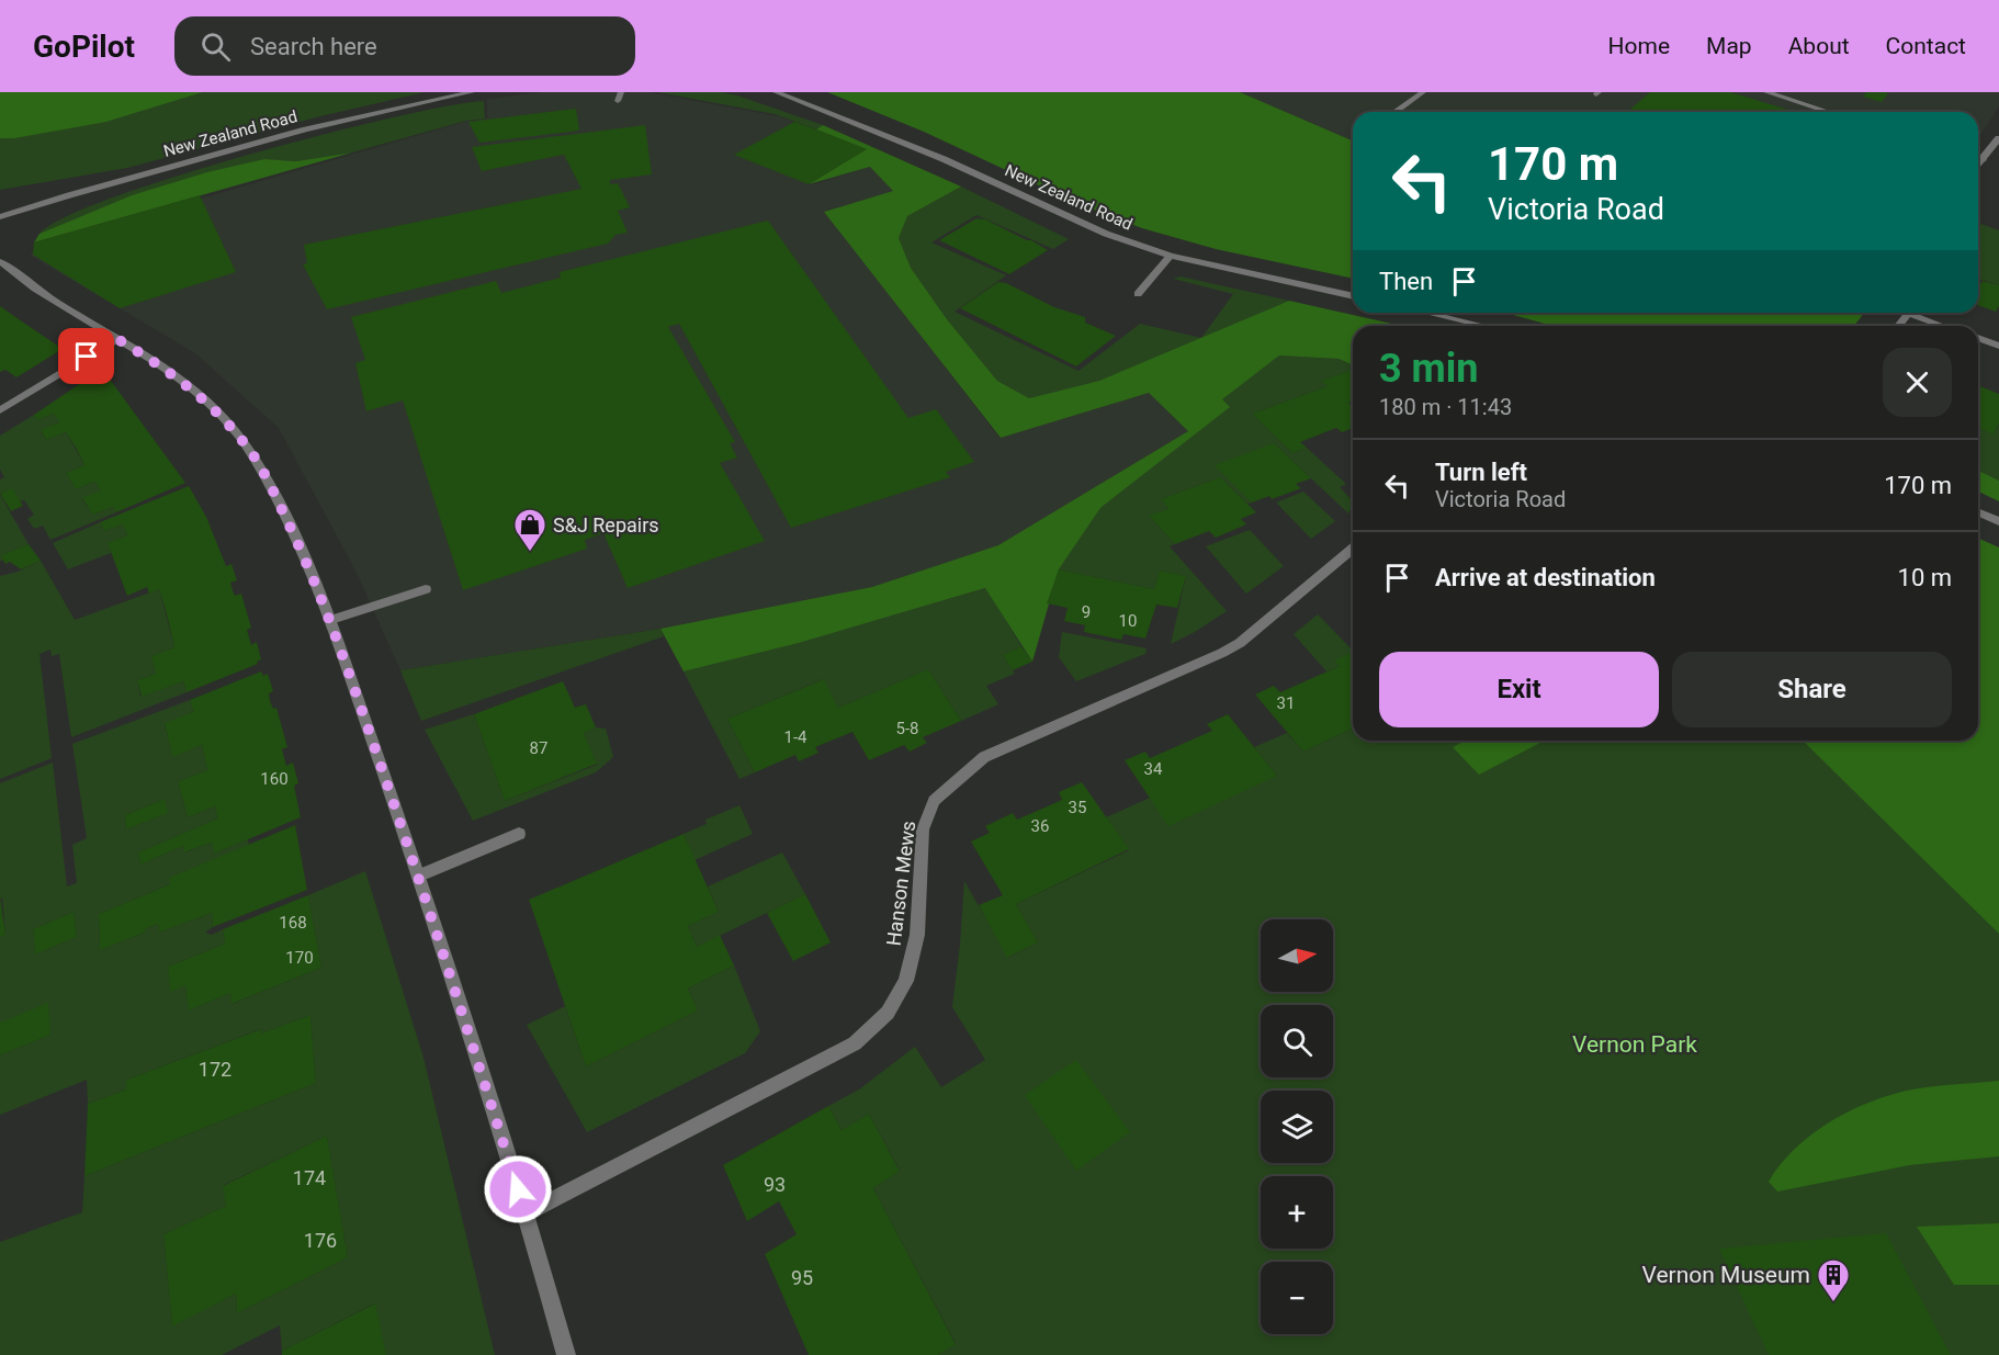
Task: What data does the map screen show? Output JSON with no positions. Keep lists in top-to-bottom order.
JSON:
{
  "streets": {
    "street": ["New Zealand Road", "Hanson Mews"]
  },
  "parks": ["Vernon Park"],
  "places": {
    "shop": ["S&J Repairs"],
    "building": ["Vernon Museum"]
  },
  "house_numbers": [
    "9",
    "10",
    "31",
    "5-8",
    "1-4",
    "87",
    "34",
    "160",
    "35",
    "36",
    "168",
    "170",
    "172",
    "174",
    "93",
    "176",
    "95"
  ],
  "north": "right",
  "page": {
    "header": "GoPilot",
    "search": "Search here",
    "nav": [
      "Home",
      "Map",
      "About",
      "Contact"
    ],
    "turn": ["170 m", "Victoria Road"],
    "then": "Then",
    "heading": ["3 min", "180 m · 11:43"],
    "list": [
      {
        "name": "Turn left",
        "note": "Victoria Road",
        "value": "170 m"
      },
      {
        "name": "Arrive at destination",
        "value": "10 m"
      }
    ],
    "buttons": ["Exit", "Share"],
    "map_buttons": ["+", "−"]
  }
}
